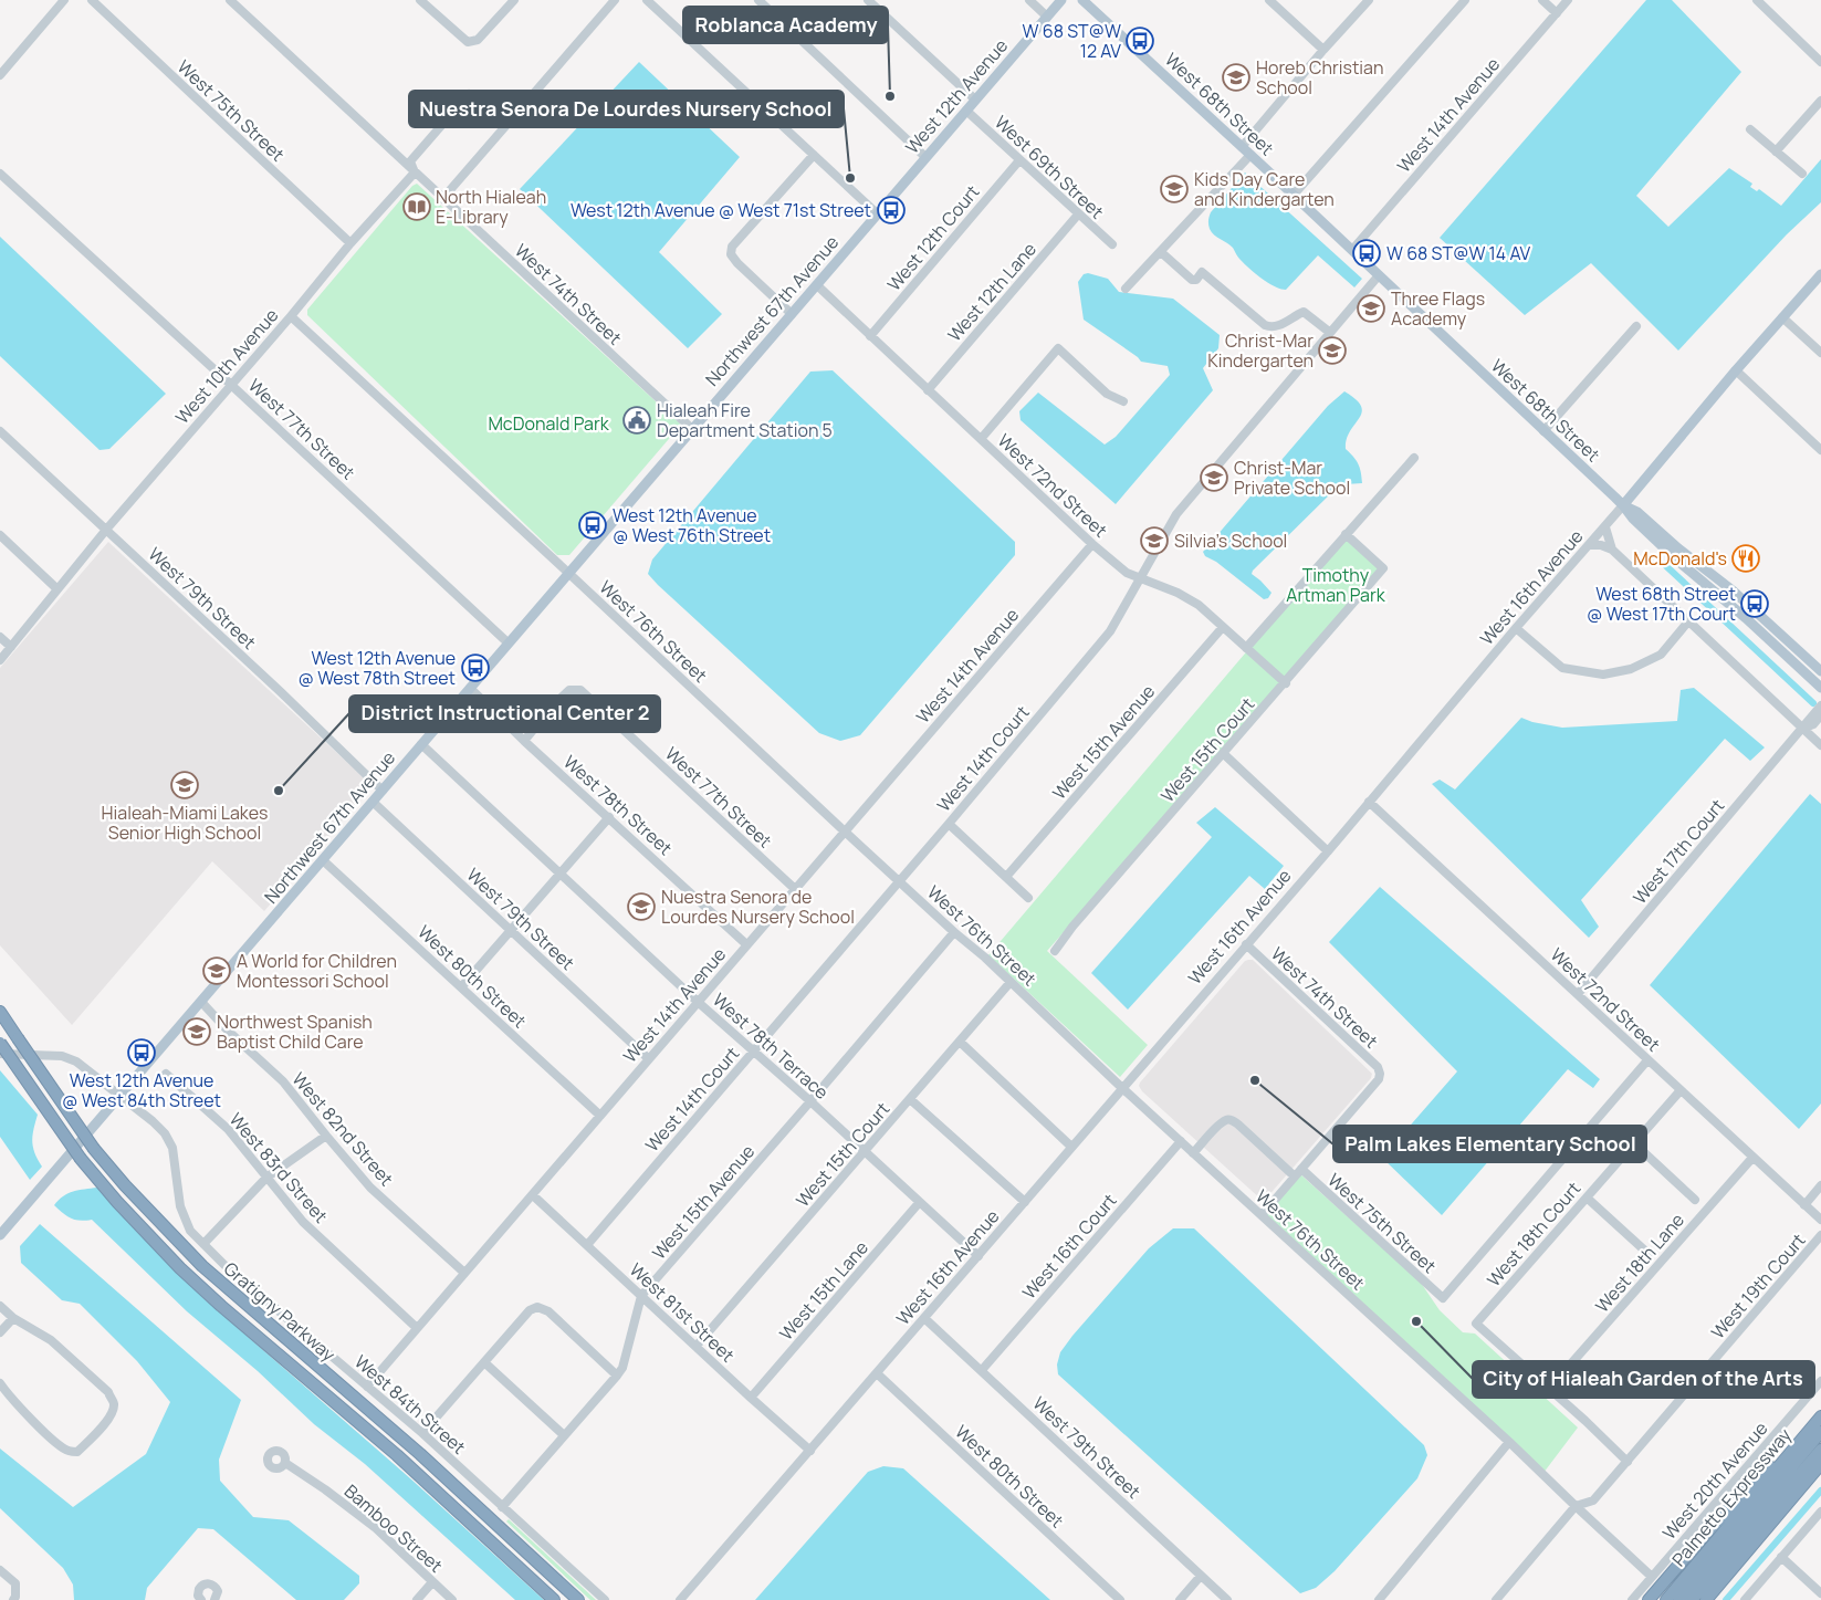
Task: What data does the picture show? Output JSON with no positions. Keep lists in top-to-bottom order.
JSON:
{
  "streets": {
    "highway": ["Gratigny Parkway", "Palmetto Expressway"],
    "main road": [
      "West 12th Avenue",
      "West 68th Street",
      "Northwest 67th Avenue",
      "West 16th Avenue"
    ],
    "street": [
      "West 75th Street",
      "West 14th Avenue",
      "West 69th Street",
      "West 12th Court",
      "West 12th Lane",
      "West 74th Street",
      "West 10th Avenue",
      "West 77th Street",
      "West 72nd Street",
      "West 79th Street",
      "West 76th Street",
      "West 15th Avenue",
      "West 15th Court",
      "West 14th Court",
      "West 78th Street",
      "West 17th Court",
      "West 80th Street",
      "West 78th Terrace",
      "West 82nd Street",
      "West 83rd Street",
      "West 18th Court",
      "West 16th Court",
      "West 18th Lane",
      "West 19th Court",
      "West 15th Lane",
      "West 81st Street",
      "West 84th Street",
      "West 20th Avenue",
      "Bamboo Street"
    ]
  },
  "crossings": [
    ["West 12th Avenue", "West 69th Street"],
    ["West 12th Avenue", "Northwest 67th Avenue"],
    ["West 68th Street", "West 14th Avenue"],
    ["West 68th Street", "West 16th Avenue"],
    ["West 68th Street", "West 14th Court"],
    ["West 75th Street", "West 74th Street"],
    ["West 75th Street", "West 10th Avenue"],
    ["West 75th Street", "West 72nd Street"],
    ["West 14th Avenue", "West 77th Street"],
    ["West 14th Avenue", "West 72nd Street"],
    ["West 14th Avenue", "West 79th Street"],
    ["West 14th Avenue", "West 76th Street"],
    ["West 14th Avenue", "West 78th Street"],
    ["West 14th Avenue", "West 80th Street"],
    ["West 14th Avenue", "West 78th Terrace"],
    ["West 14th Avenue", "West 82nd Street"],
    ["West 14th Avenue", "West 83rd Street"],
    ["West 14th Avenue", "West 81st Street"],
    ["West 14th Avenue", "West 84th Street"],
    ["West 69th Street", "West 12th Court"],
    ["West 69th Street", "West 12th Lane"],
    ["West 12th Court", "West 72nd Street"],
    ["West 12th Lane", "West 72nd Street"],
    ["West 74th Street", "Northwest 67th Avenue"],
    ["West 74th Street", "West 10th Avenue"],
    ["West 74th Street", "West 16th Avenue"],
    ["Northwest 67th Avenue", "West 77th Street"],
    ["Northwest 67th Avenue", "West 72nd Street"],
    ["Northwest 67th Avenue", "West 79th Street"],
    ["Northwest 67th Avenue", "West 76th Street"],
    ["Northwest 67th Avenue", "West 78th Street"],
    ["Northwest 67th Avenue", "West 80th Street"],
    ["Northwest 67th Avenue", "West 78th Terrace"],
    ["Northwest 67th Avenue", "West 82nd Street"],
    ["Northwest 67th Avenue", "West 84th Street"],
    ["West 10th Avenue", "West 77th Street"],
    ["West 10th Avenue", "West 79th Street"],
    ["West 10th Avenue", "West 76th Street"],
    ["West 77th Street", "West 78th Street"],
    ["West 72nd Street", "West 16th Avenue"],
    ["West 72nd Street", "West 15th Avenue"],
    ["West 72nd Street", "West 15th Court"],
    ["West 72nd Street", "West 14th Court"],
    ["West 72nd Street", "West 17th Court"],
    ["West 72nd Street", "West 18th Court"],
    ["West 72nd Street", "West 18th Lane"],
    ["West 16th Avenue", "West 79th Street"],
    ["West 16th Avenue", "West 76th Street"],
    ["West 16th Avenue", "West 80th Street"],
    ["West 16th Avenue", "West 78th Terrace"],
    ["West 16th Avenue", "West 81st Street"],
    ["West 79th Street", "West 16th Court"],
    ["West 76th Street", "West 15th Avenue"],
    ["West 76th Street", "West 15th Court"],
    ["West 76th Street", "West 14th Court"],
    ["West 76th Street", "West 16th Court"],
    ["West 76th Street", "West 19th Court"],
    ["West 76th Street", "West 20th Avenue"],
    ["West 15th Avenue", "West 78th Terrace"],
    ["West 15th Avenue", "West 81st Street"],
    ["West 15th Avenue", "West 84th Street"],
    ["West 15th Court", "West 78th Terrace"],
    ["West 15th Court", "West 81st Street"],
    ["West 14th Court", "West 78th Terrace"],
    ["West 14th Court", "West 81st Street"],
    ["West 78th Terrace", "West 15th Lane"],
    ["West 18th Court", "West 18th Lane"],
    ["West 15th Lane", "West 81st Street"]
  ],
  "parks": ["McDonald Park", "Timothy Artman Park"],
  "places": {
    "bus stop": [
      "W 68 ST@W 12 AV",
      "West 12th Avenue @ West 71st Street",
      "W 68 ST@W 14 AV",
      "West 12th Avenue @ West 76th Street",
      "West 68th Street @ West 17th Court",
      "West 12th Avenue @ West 78th Street",
      "West 12th Avenue @ West 84th Street"
    ],
    "school or university": [
      "Horeb Christian School",
      "Kids Day Care and Kindergarten",
      "Three Flags Academy",
      "Christ-Mar Kindergarten",
      "Christ-Mar Private School",
      "Silvia's School",
      "Hialeah-Miami Lakes Senior High School",
      "Nuestra Senora de Lourdes Nursery School",
      "A World for Children Montessori School",
      "Northwest Spanish Baptist Child Care"
    ],
    "other": [
      "Roblanca Academy",
      "Nuestra Senora De Lourdes Nursery School",
      "District Instructional Center 2",
      "Palm Lakes Elementary School",
      "City of Hialeah Garden of the Arts"
    ],
    "library": ["North Hialeah E-Library"],
    "public building": ["Hialeah Fire Department Station 5"],
    "restaurant": ["McDonald's"]
  }
}
